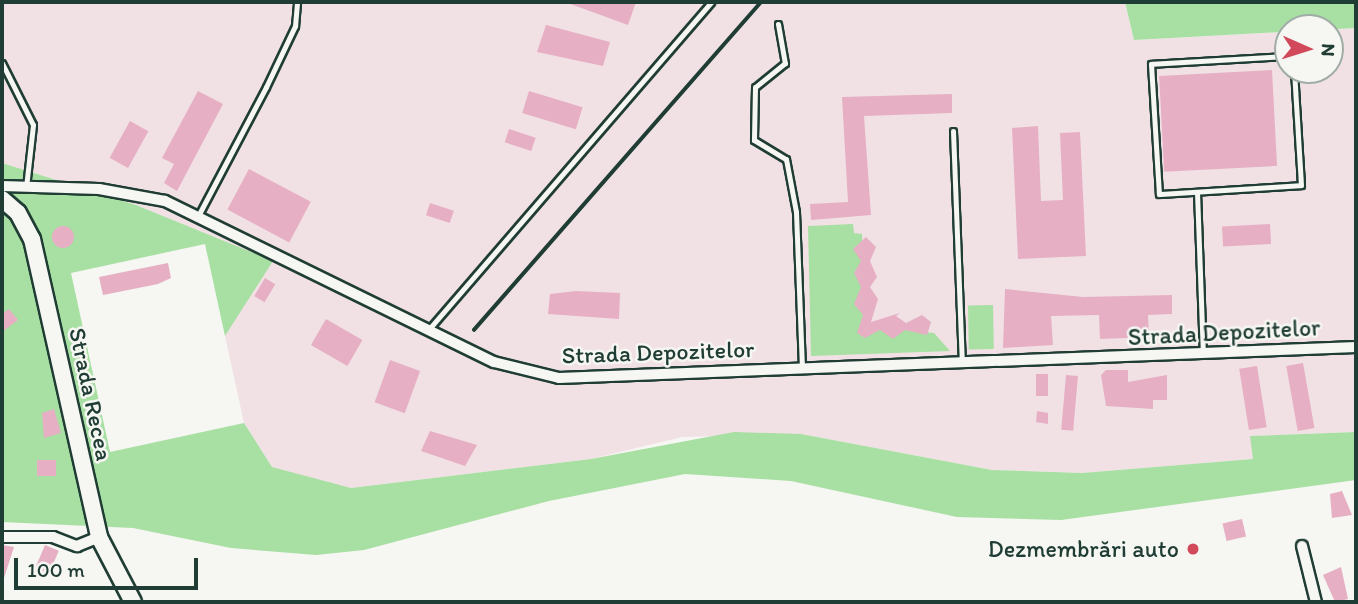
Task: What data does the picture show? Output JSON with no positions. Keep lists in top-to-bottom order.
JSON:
{
  "streets": {
    "main road": ["Strada Recea"],
    "street": ["Strada Depozitelor"]
  },
  "places": ["Dezmembrări auto"],
  "scale_bar": "100 m",
  "north": "right"
}
